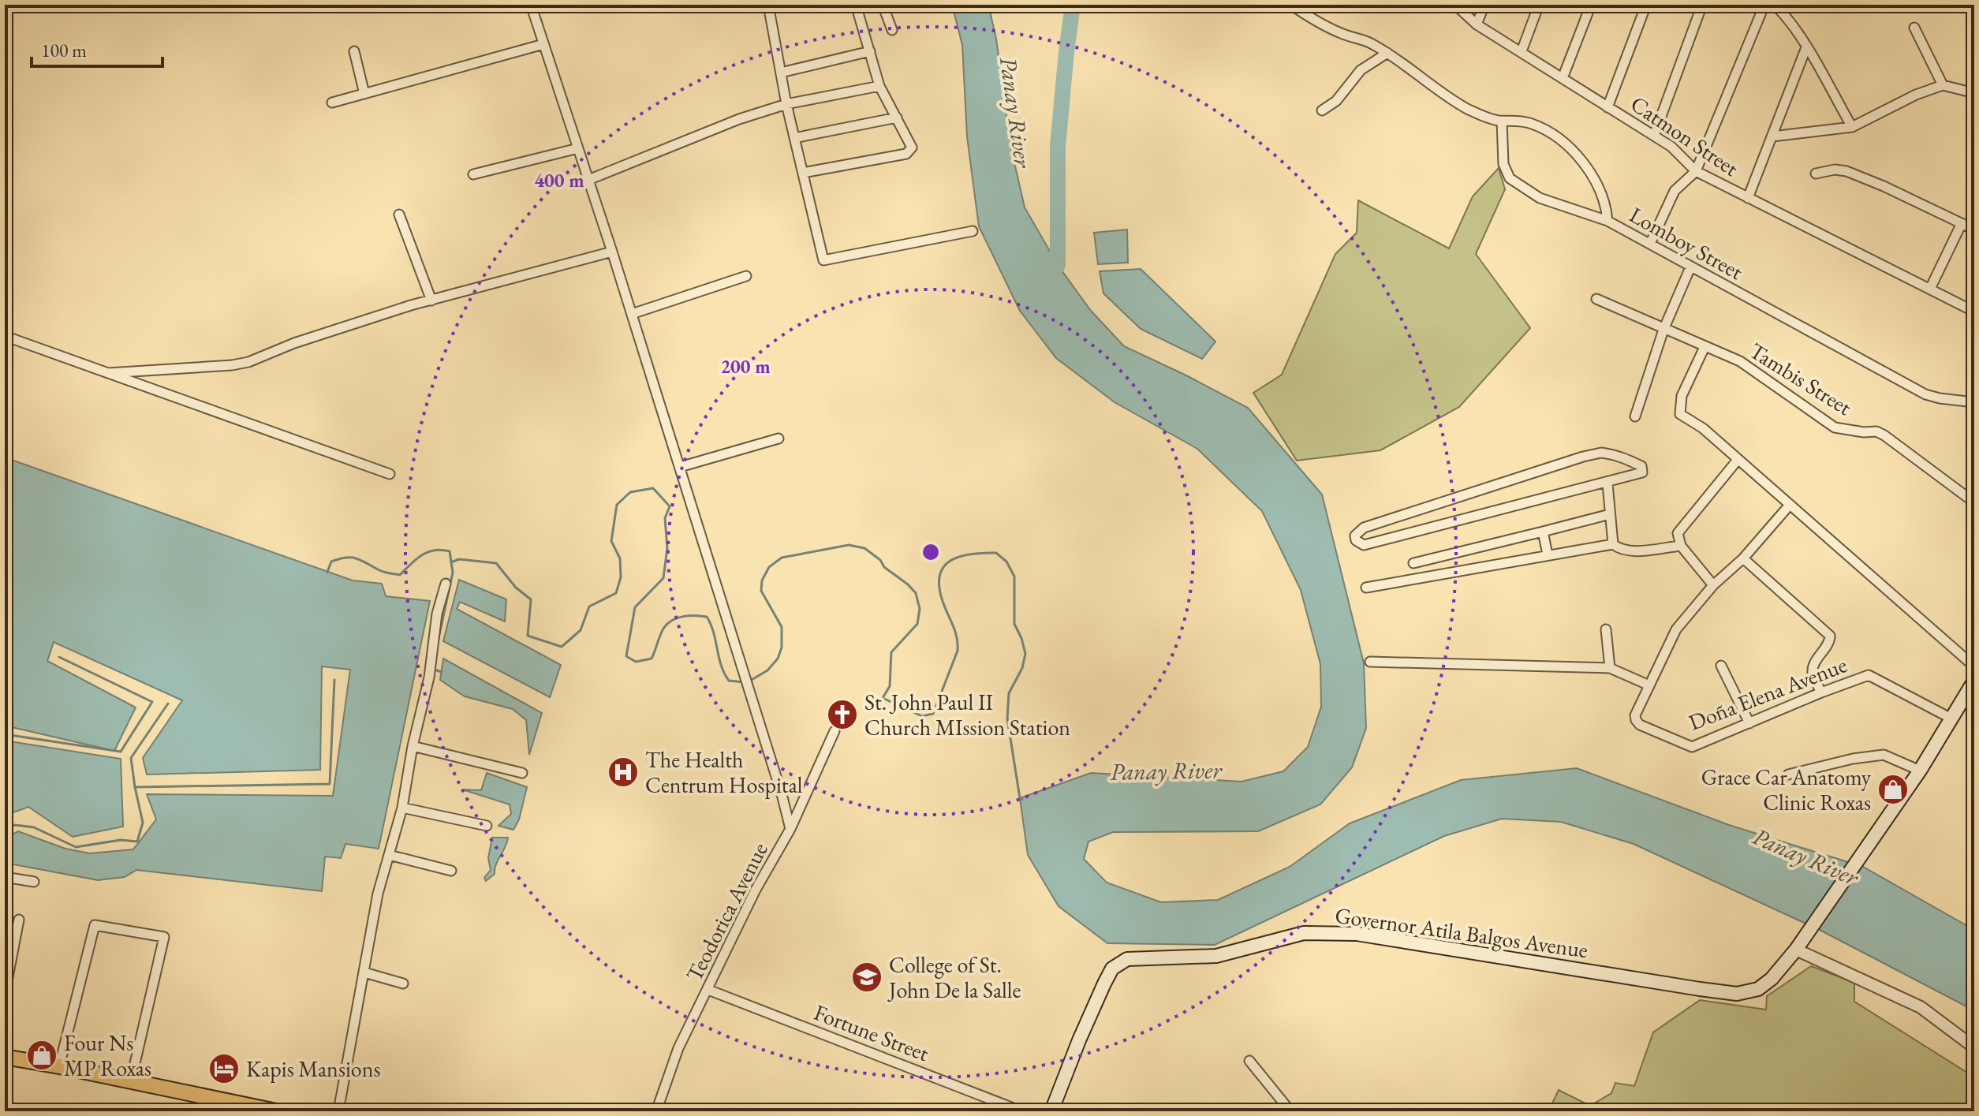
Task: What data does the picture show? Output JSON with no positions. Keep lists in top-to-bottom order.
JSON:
{
  "streets": {
    "main road": ["Governor Atila Balgos Avenue"],
    "street": [
      "Catmon Street",
      "Lomboy Street",
      "Tambis Street",
      "Doña Elena Avenue",
      "Teodorica Avenue",
      "Fortune Street"
    ]
  },
  "crossings": [
    ["Doña Elena Avenue", "Governor Atila Balgos Avenue"],
    ["Teodorica Avenue", "Fortune Street"]
  ],
  "water": ["Panay River"],
  "places": {
    "church": ["St. John Paul II Church MIssion Station"],
    "hospital": ["The Health Centrum Hospital"],
    "shop": ["Grace Car Anatomy Clinic Roxas", "Four Ns MP Roxas"],
    "school or university": ["College of St. John De la Salle"],
    "hotel": ["Kapis Mansions"]
  },
  "scale_bar": "100 m",
  "rings": ["400 m", "200 m"]
}
